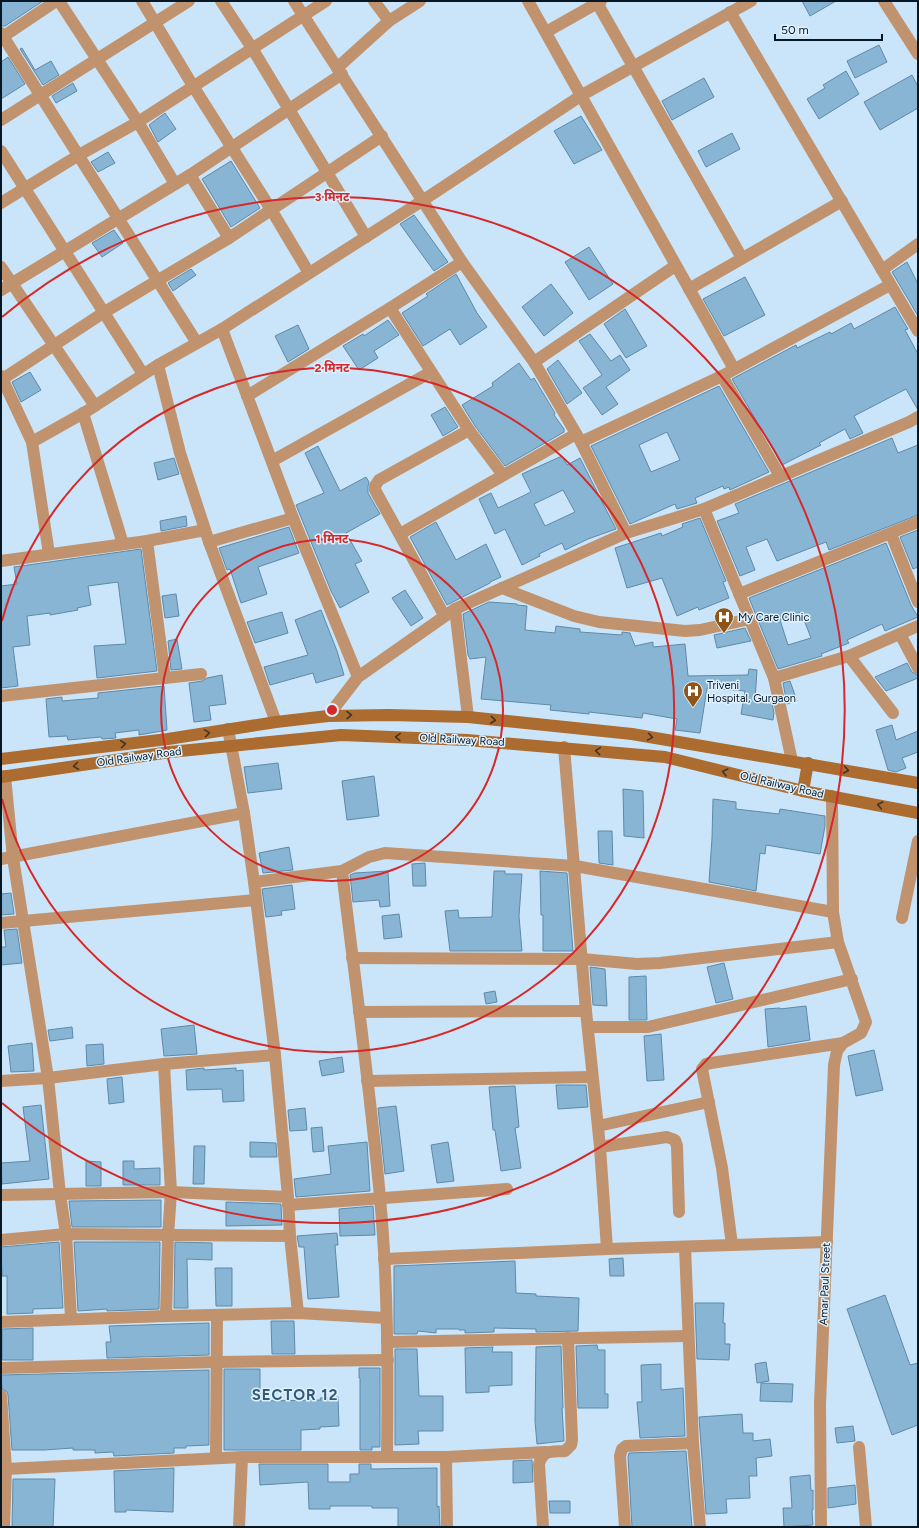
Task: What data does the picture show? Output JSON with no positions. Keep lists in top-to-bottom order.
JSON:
{
  "streets": {
    "main road": ["Old Railway Road"],
    "street": ["Amar Paul Street"]
  },
  "districts": ["SECTOR 12"],
  "places": {
    "hospital": ["My Care Clinic", "Triveni Hospital, Gurgaon"]
  },
  "scale_bar": "50 m",
  "rings": ["3 मिनट", "2 मिनट", "1 मिनट"]
}
